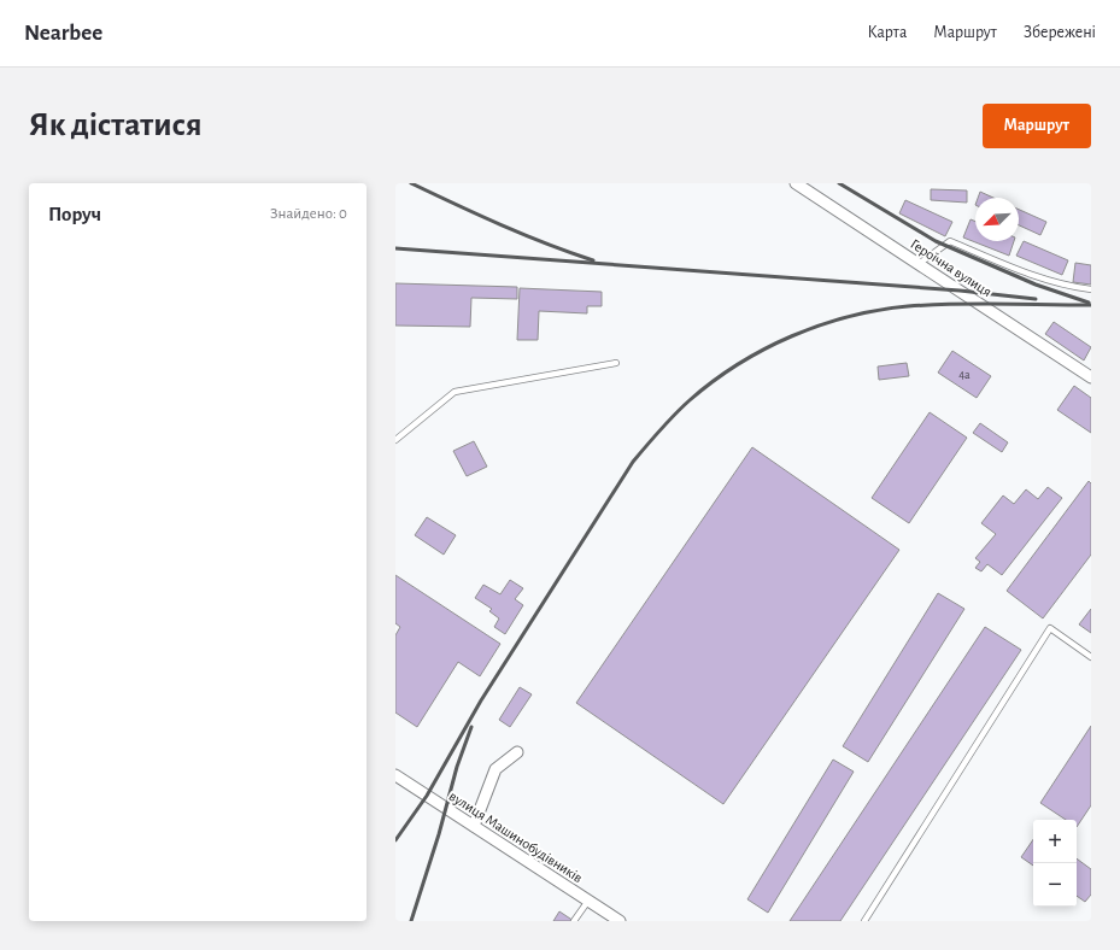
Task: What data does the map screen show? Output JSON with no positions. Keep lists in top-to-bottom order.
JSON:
{
  "streets": {
    "street": ["Героїчна вулиця", "вулиця Машинобудівників"]
  },
  "house_numbers": ["4а"],
  "north": "bottom left",
  "page": {
    "header": "Nearbee",
    "nav": ["Карта", "Маршрут", "Збережені"],
    "buttons": "Маршрут",
    "title": "Як дістатися",
    "heading": ["Поруч", "Знайдено: 0"],
    "map_buttons": ["+", "−"]
  }
}
